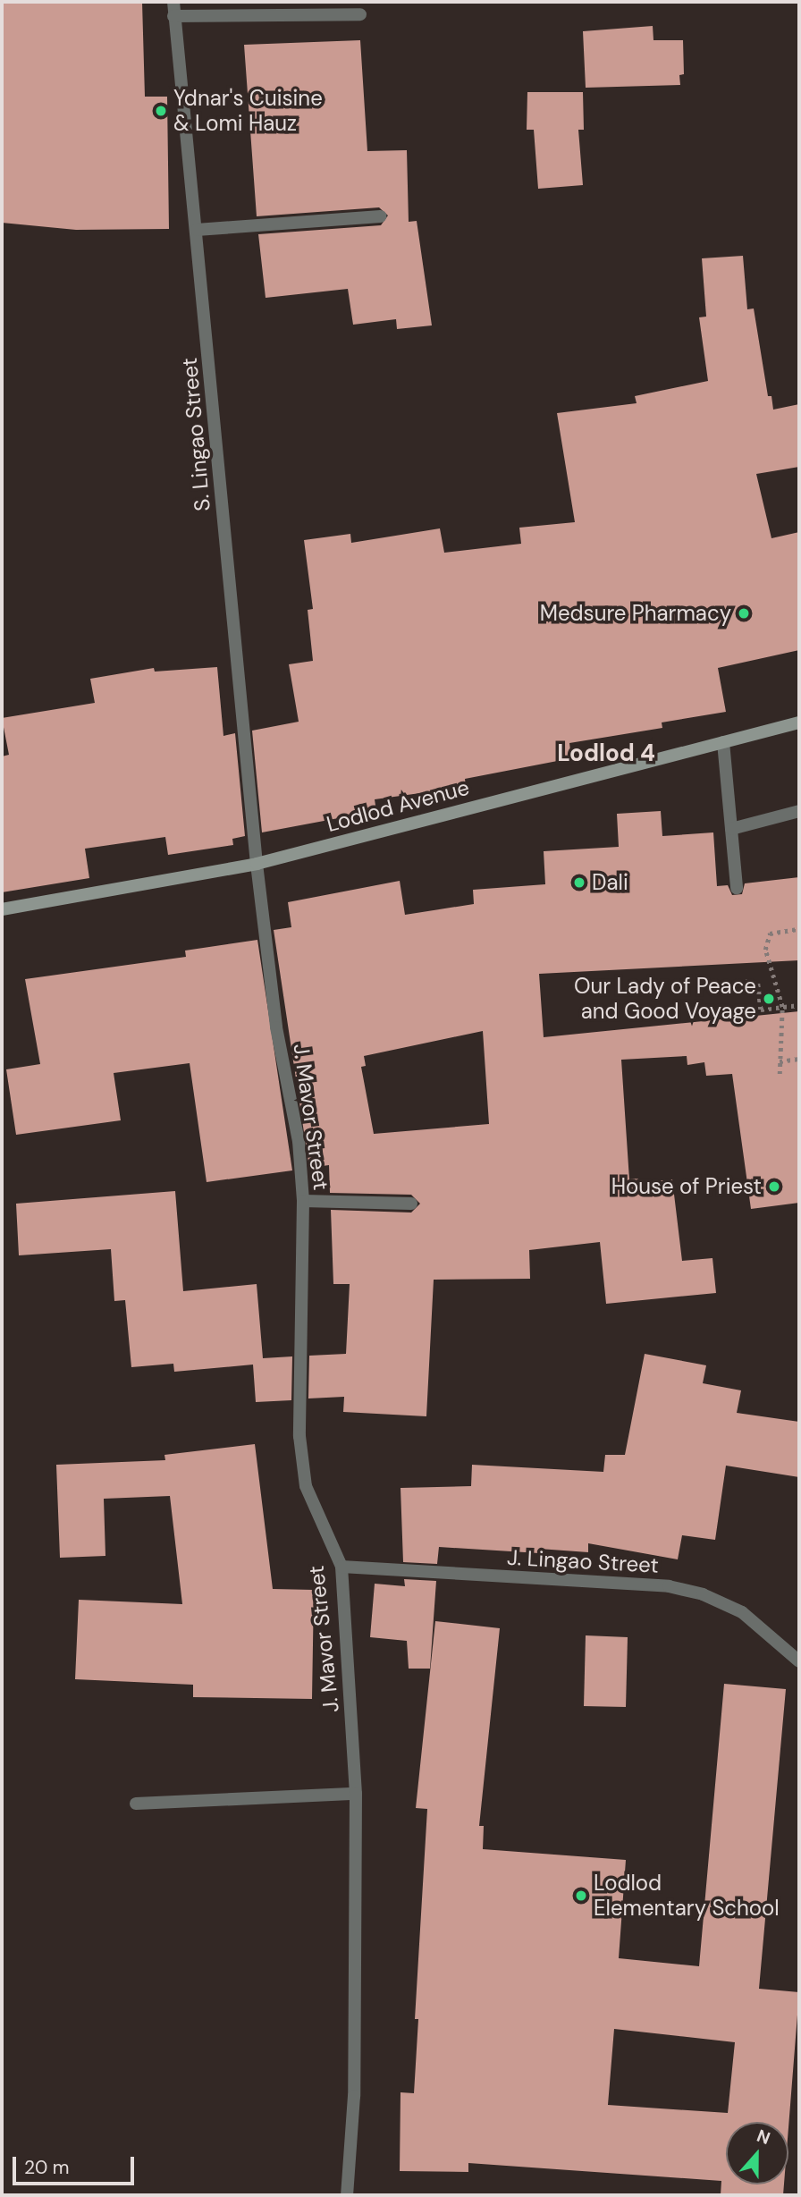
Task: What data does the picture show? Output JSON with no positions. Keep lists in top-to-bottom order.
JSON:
{
  "streets": {
    "main road": ["Lodlod Avenue"],
    "street": ["S. Lingao Street", "J. Mavor Street", "J. Lingao Street"]
  },
  "crossings": [
    ["S. Lingao Street", "Lodlod Avenue"],
    ["S. Lingao Street", "J. Mavor Street"],
    ["Lodlod Avenue", "J. Mavor Street"],
    ["J. Mavor Street", "J. Lingao Street"]
  ],
  "districts": ["Lodlod 4"],
  "places": [
    "Ydnar's Cuisine & Lomi Hauz",
    "Medsure Pharmacy",
    "Dali",
    "Our Lady of Peace and Good Voyage",
    "House of Priest",
    "Lodlod Elementary School"
  ],
  "scale_bar": "20 m",
  "north": "top"
}
